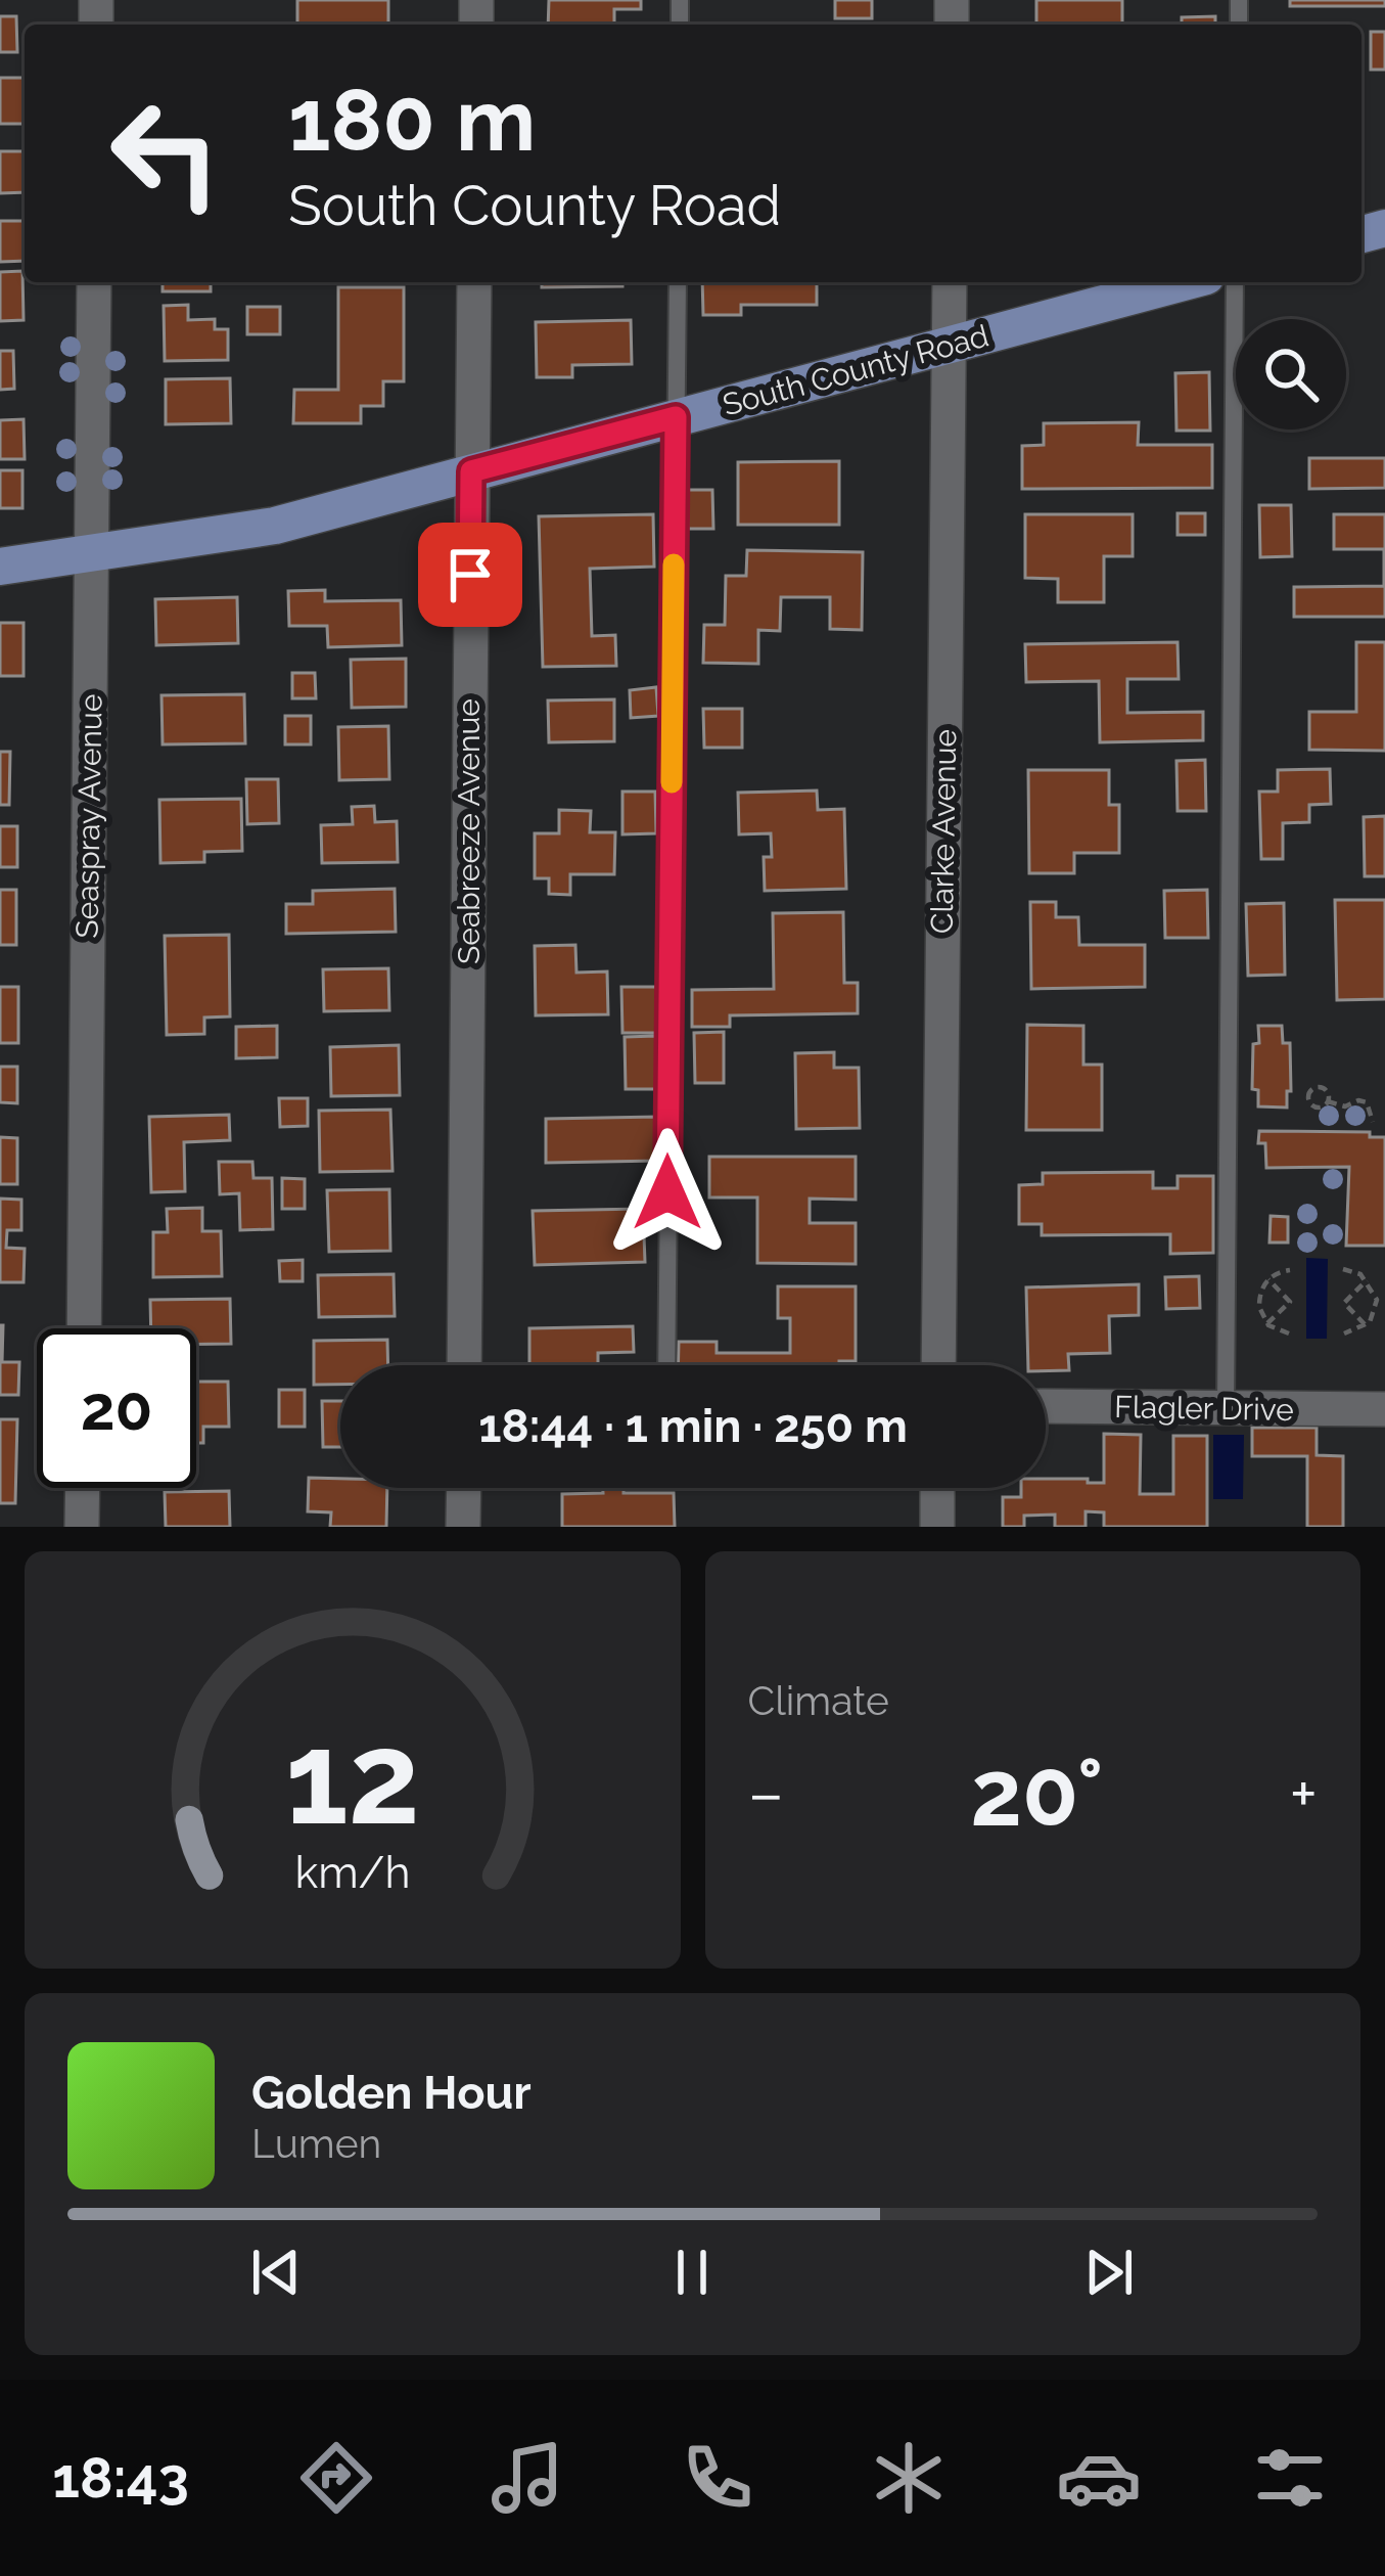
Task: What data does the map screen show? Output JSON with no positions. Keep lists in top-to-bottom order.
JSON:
{
  "streets": {
    "main road": ["South County Road"],
    "street": [
      "Seaspray Avenue",
      "Seabreeze Avenue",
      "Clarke Avenue",
      "Flagler Drive"
    ]
  },
  "crossings": [
    ["South County Road", "Seaspray Avenue"],
    ["South County Road", "Seabreeze Avenue"],
    ["South County Road", "Clarke Avenue"]
  ],
  "page": {
    "turn": ["180 m", "South County Road"],
    "limit": "20",
    "trip": "18:44 · 1 min · 250 m",
    "tile": "Climate",
    "heat": ["−", "20°", "+"],
    "song": ["Golden Hour", "Lumen"],
    "tabs": "18:43",
    "gauge": ["12", "km/h"]
  }
}
